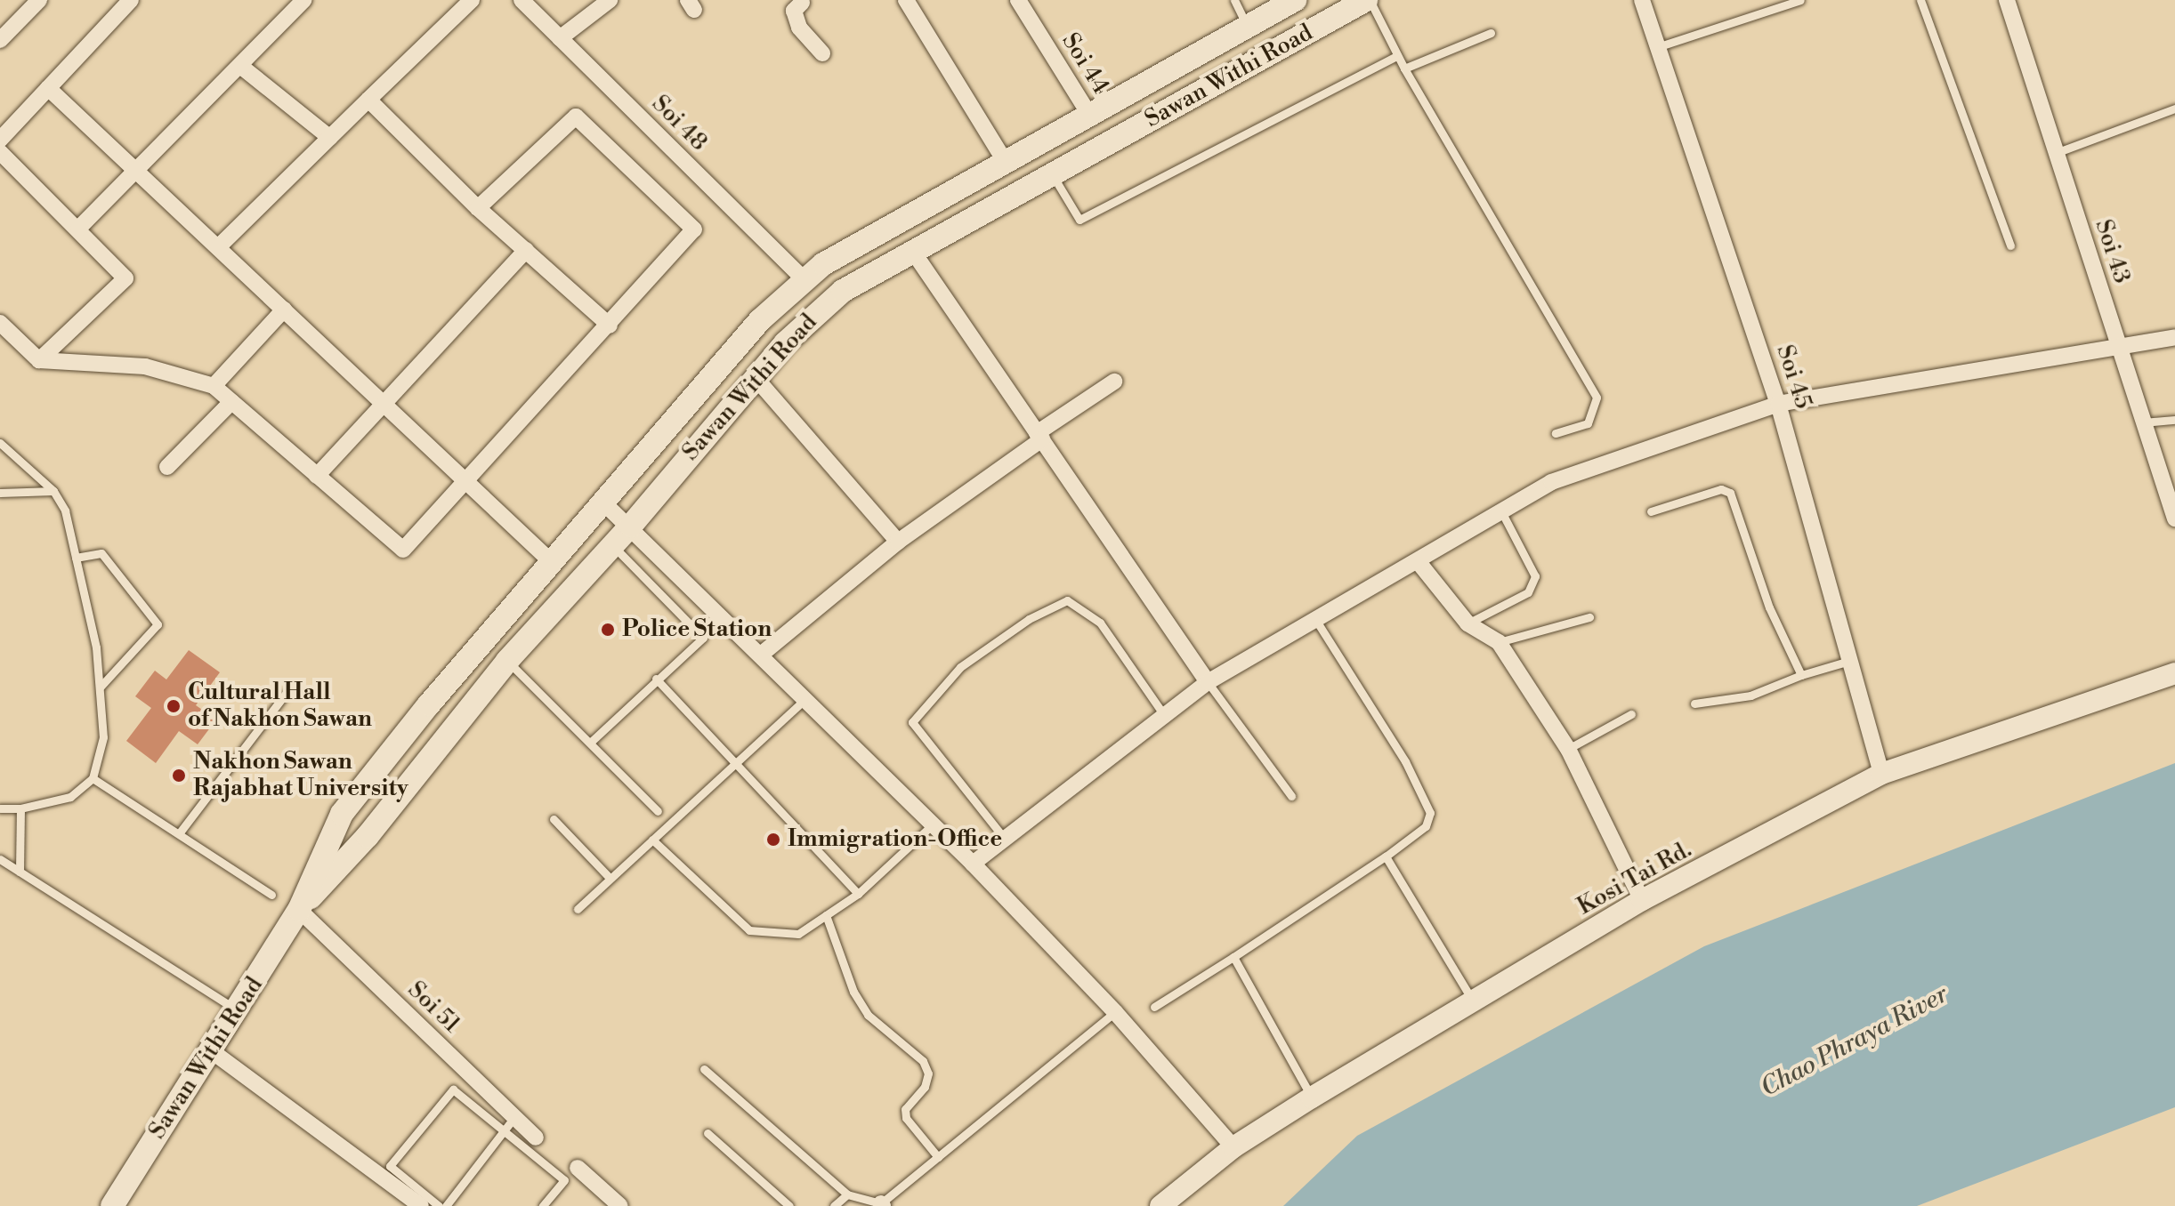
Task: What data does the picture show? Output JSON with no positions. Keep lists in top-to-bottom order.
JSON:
{
  "streets": {
    "main road": ["Sawan Withi Road"],
    "street": [
      "Soi 44",
      "Soi 48",
      "Soi 43",
      "Soi 45",
      "Kosi Tai Rd.",
      "Soi 51"
    ]
  },
  "crossings": [
    ["Soi 44", "Sawan Withi Road"],
    ["Sawan Withi Road", "Soi 48"],
    ["Sawan Withi Road", "Soi 51"],
    ["Soi 45", "Kosi Tai Rd."]
  ],
  "water": ["Chao Phraya River"],
  "places": [
    "Police Station",
    "Cultural Hall of Nakhon Sawan",
    "Nakhon Sawan Rajabhat University",
    "Immigration-Office"
  ]
}
